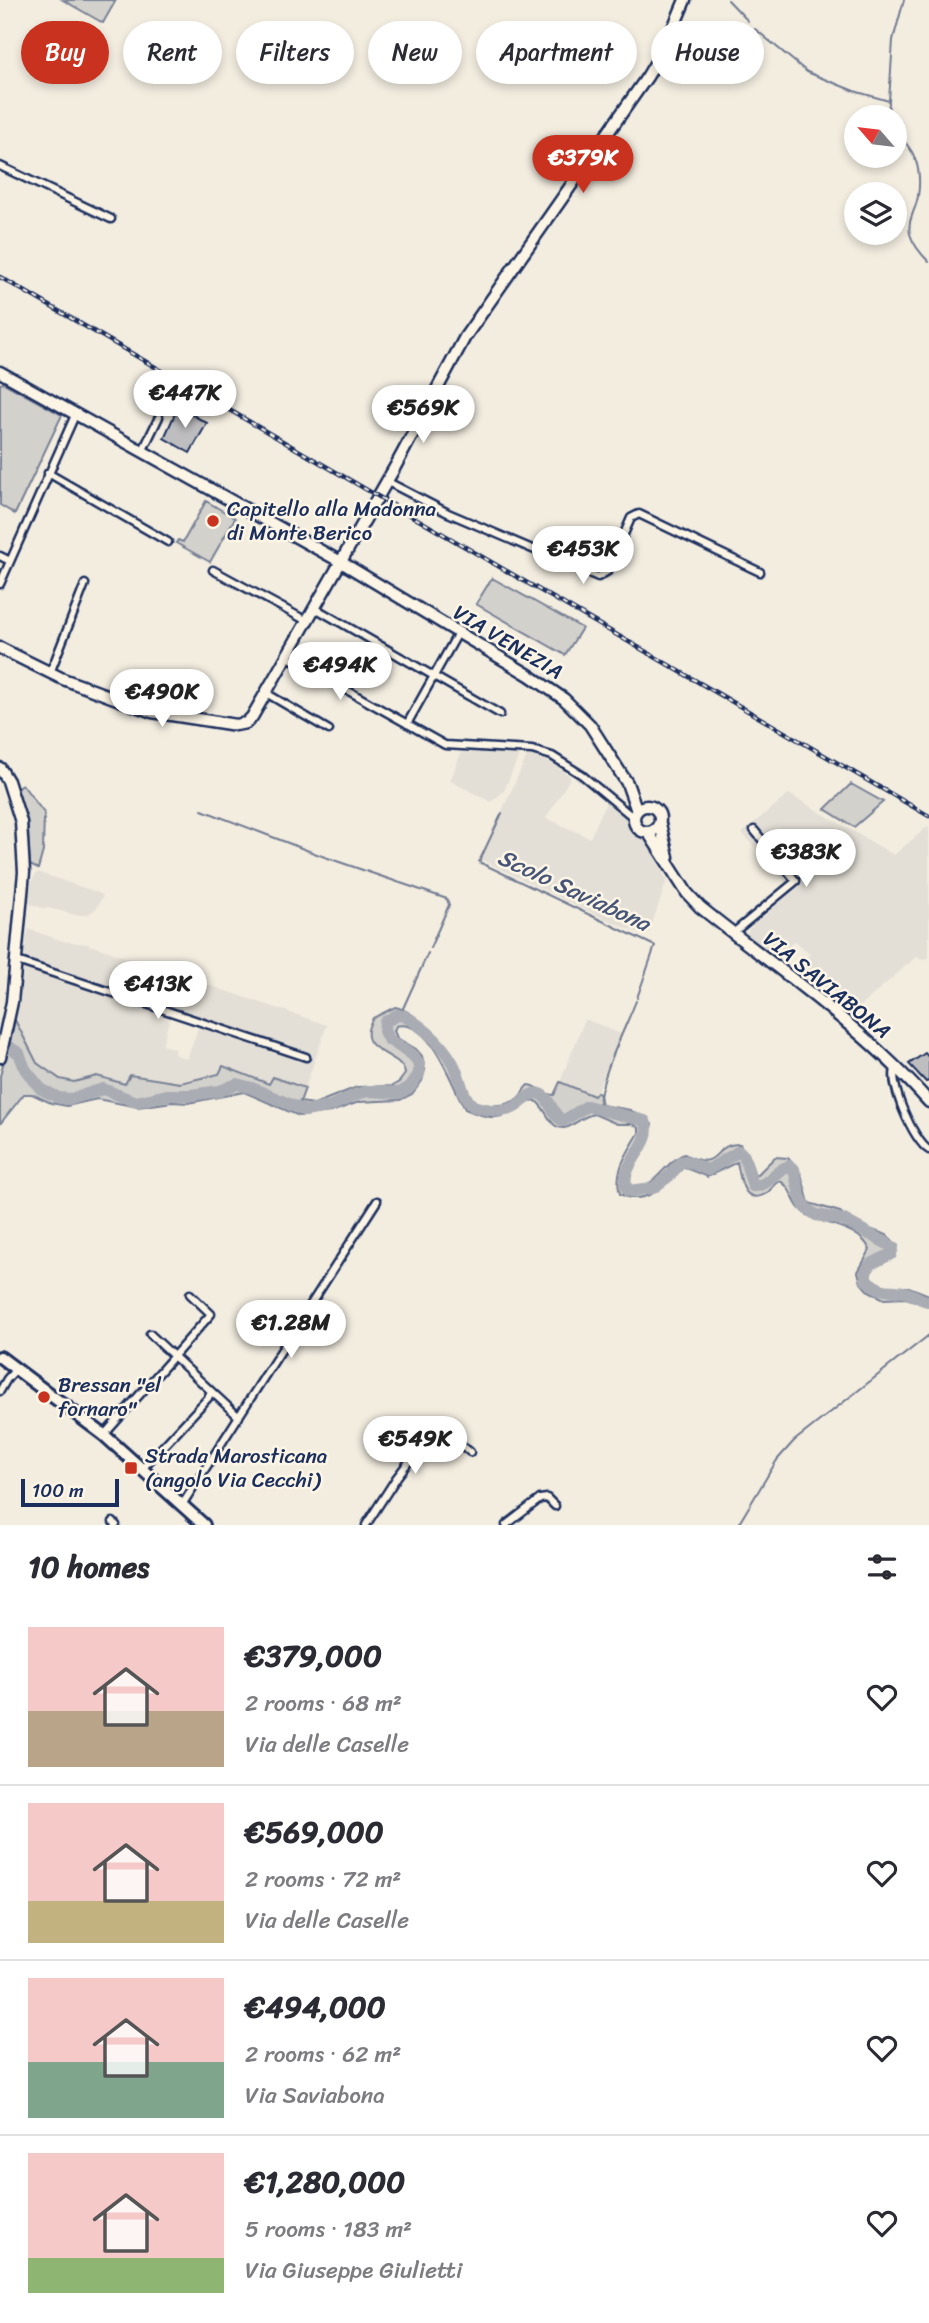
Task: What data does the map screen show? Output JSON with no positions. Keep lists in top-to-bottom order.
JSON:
{
  "streets": {
    "street": ["VIA VENEZIA", "VIA SAVIABONA"]
  },
  "crossings": [
    ["VIA VENEZIA", "VIA SAVIABONA"]
  ],
  "water": ["Scolo Saviabona"],
  "places": {
    "other": ["Capitello alla Madonna di Monte Berico", "Bressan \"el fornaro\""],
    "transit": ["Strada Marosticana (angolo Via Cecchi)"]
  },
  "scale_bar": "100 m",
  "north": "top left",
  "page": {
    "chip": [
      "Buy",
      "Rent",
      "Filters",
      "New",
      "Apartment",
      "House"
    ],
    "price": [
      "€379K",
      "€447K",
      "€569K",
      "€453K",
      "€494K",
      "€490K",
      "€383K",
      "€413K",
      "€1.28M",
      "€549K"
    ],
    "scale": "100 m",
    "heading": "10 homes",
    "list": [
      {
        "name": "€379,000",
        "note": "2 rooms · 68 m² · Via delle Caselle"
      },
      {
        "name": "€569,000",
        "note": "2 rooms · 72 m² · Via delle Caselle"
      },
      {
        "name": "€494,000",
        "note": "2 rooms · 62 m² · Via Saviabona"
      },
      {
        "name": "€1,280,000",
        "note": "5 rooms · 183 m² · Via Giuseppe Giulietti"
      }
    ]
  }
}
